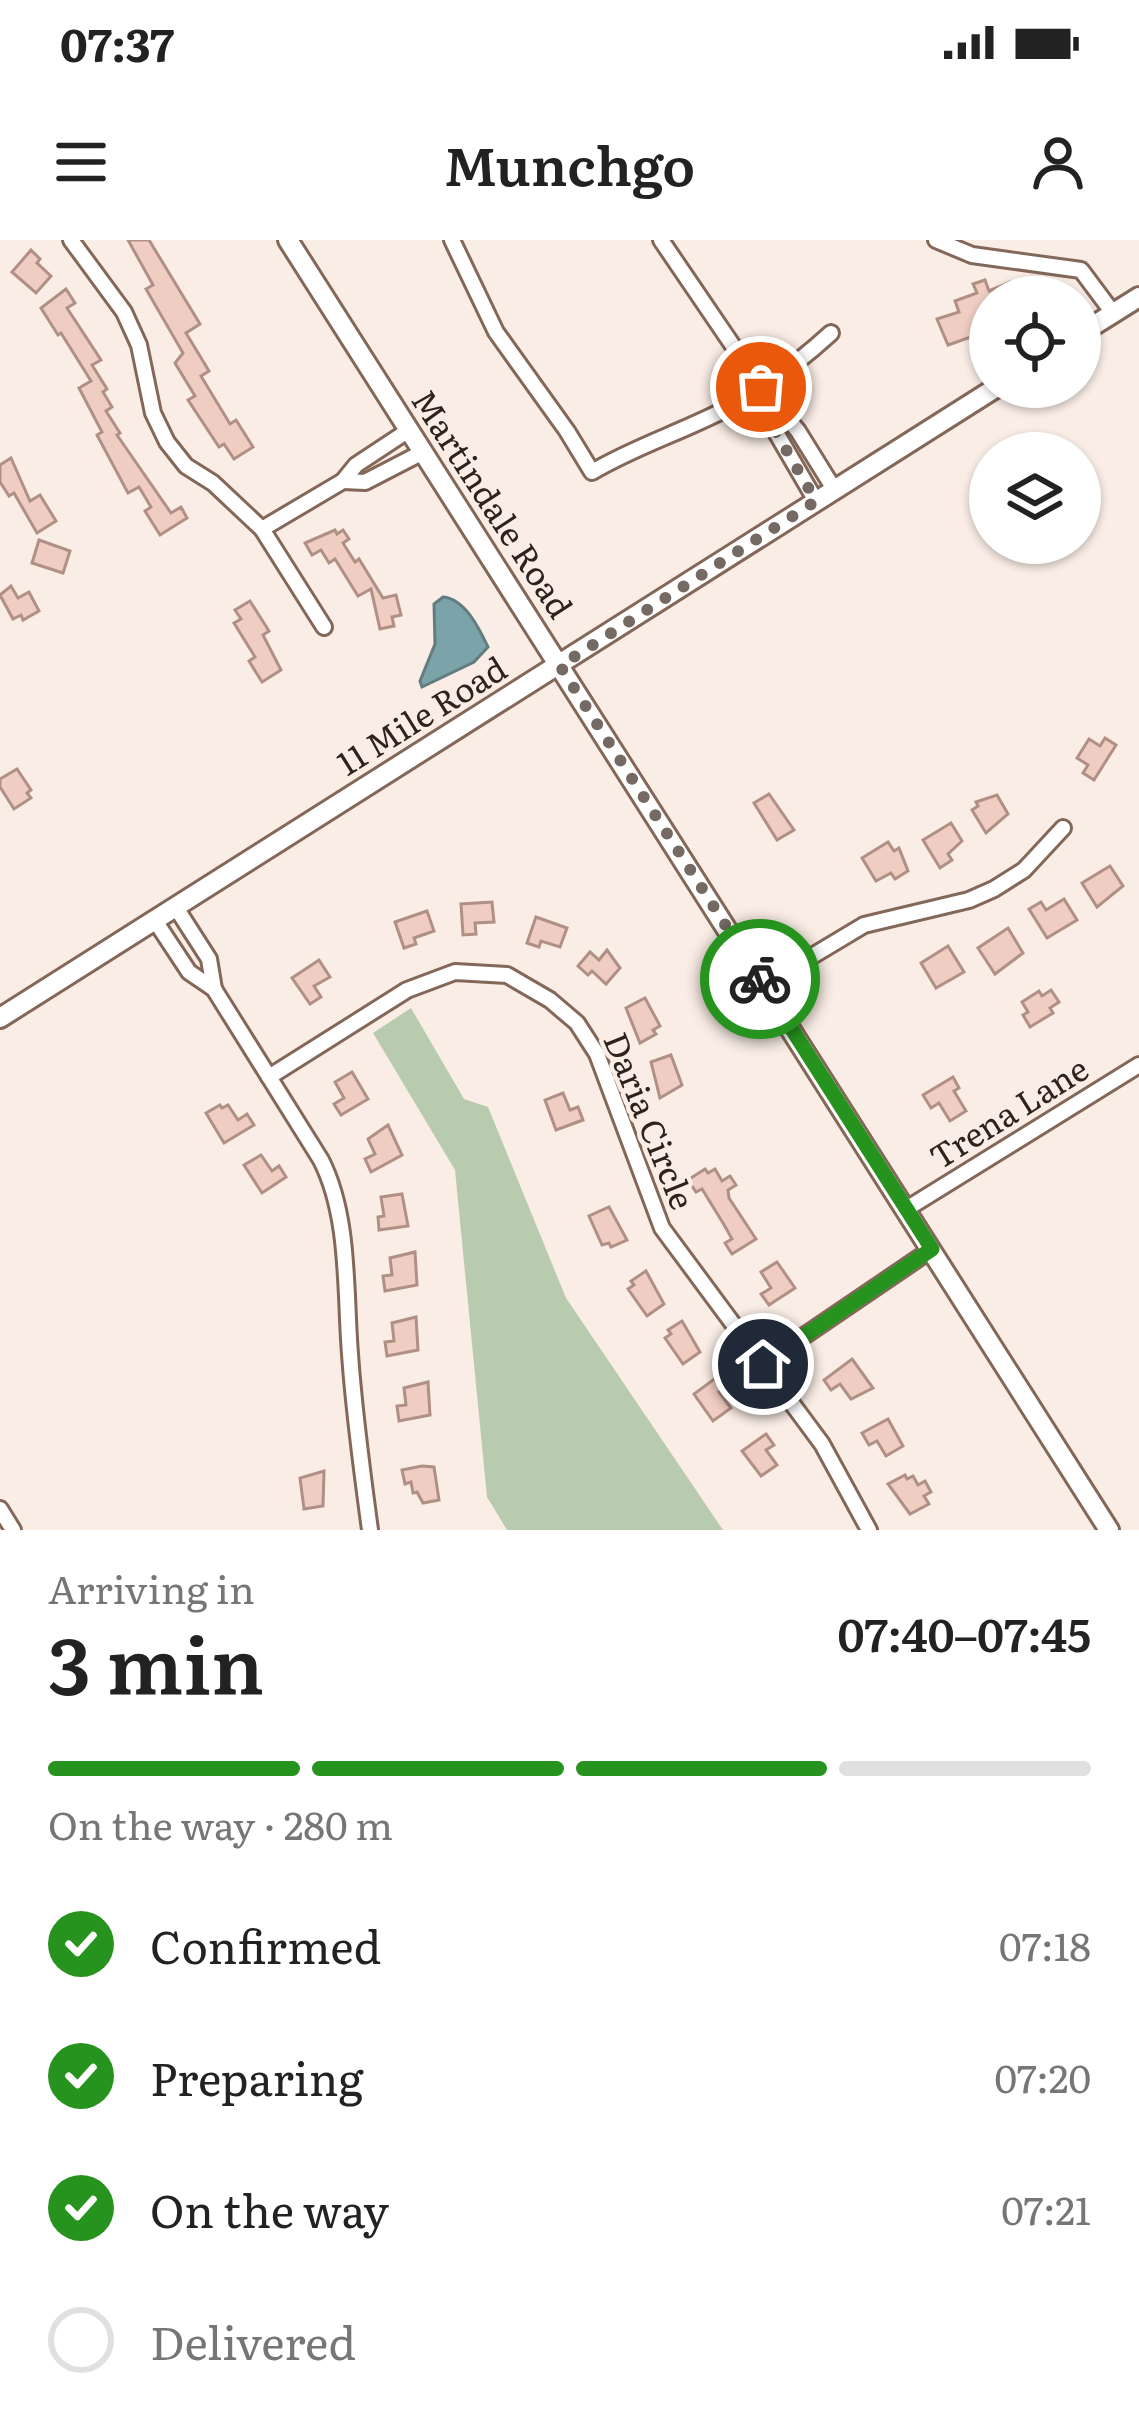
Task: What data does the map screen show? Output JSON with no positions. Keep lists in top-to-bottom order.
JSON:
{
  "streets": {
    "street": [
      "Martindale Road",
      "11 Mile Road",
      "Trena Lane",
      "Daria Circle"
    ]
  },
  "crossings": [
    ["Martindale Road", "11 Mile Road"],
    ["Martindale Road", "Trena Lane"]
  ],
  "page": {
    "status": "07:37",
    "header": "Munchgo",
    "heading": ["3 min", "Arriving in", "07:40–07:45"],
    "bar": "On the way · 280 m",
    "list": [
      ["Confirmed", "07:18"],
      ["Preparing", "07:20"],
      ["On the way", "07:21"],
      "Delivered"
    ]
  }
}
